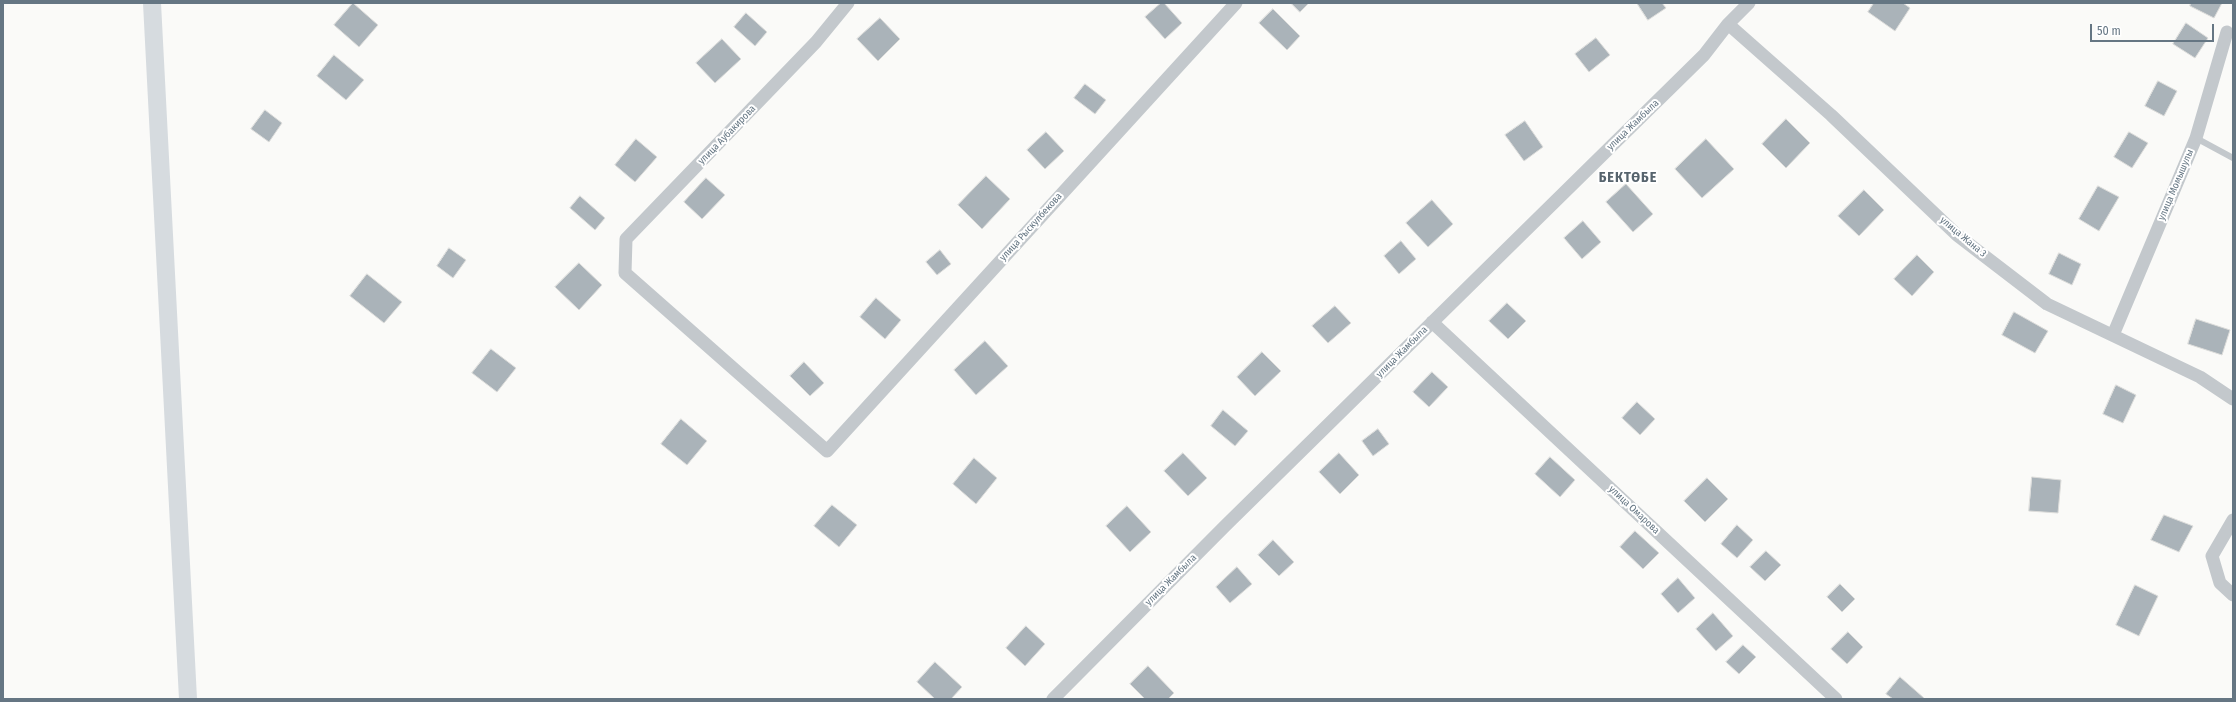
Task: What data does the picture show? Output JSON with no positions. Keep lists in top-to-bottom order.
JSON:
{
  "streets": {
    "street": [
      "улица Жамбыла",
      "улица Аубакирова",
      "улица Момышулы",
      "улица Рыскулбекова",
      "улица Жана 3",
      "улица Омарова"
    ]
  },
  "crossings": [
    ["улица Жамбыла", "улица Жана 3"],
    ["улица Жамбыла", "улица Омарова"],
    ["улица Аубакирова", "улица Рыскулбекова"],
    ["улица Момышулы", "улица Жана 3"]
  ],
  "districts": ["БЕКТӨБЕ"],
  "scale_bar": "50 m"
}
